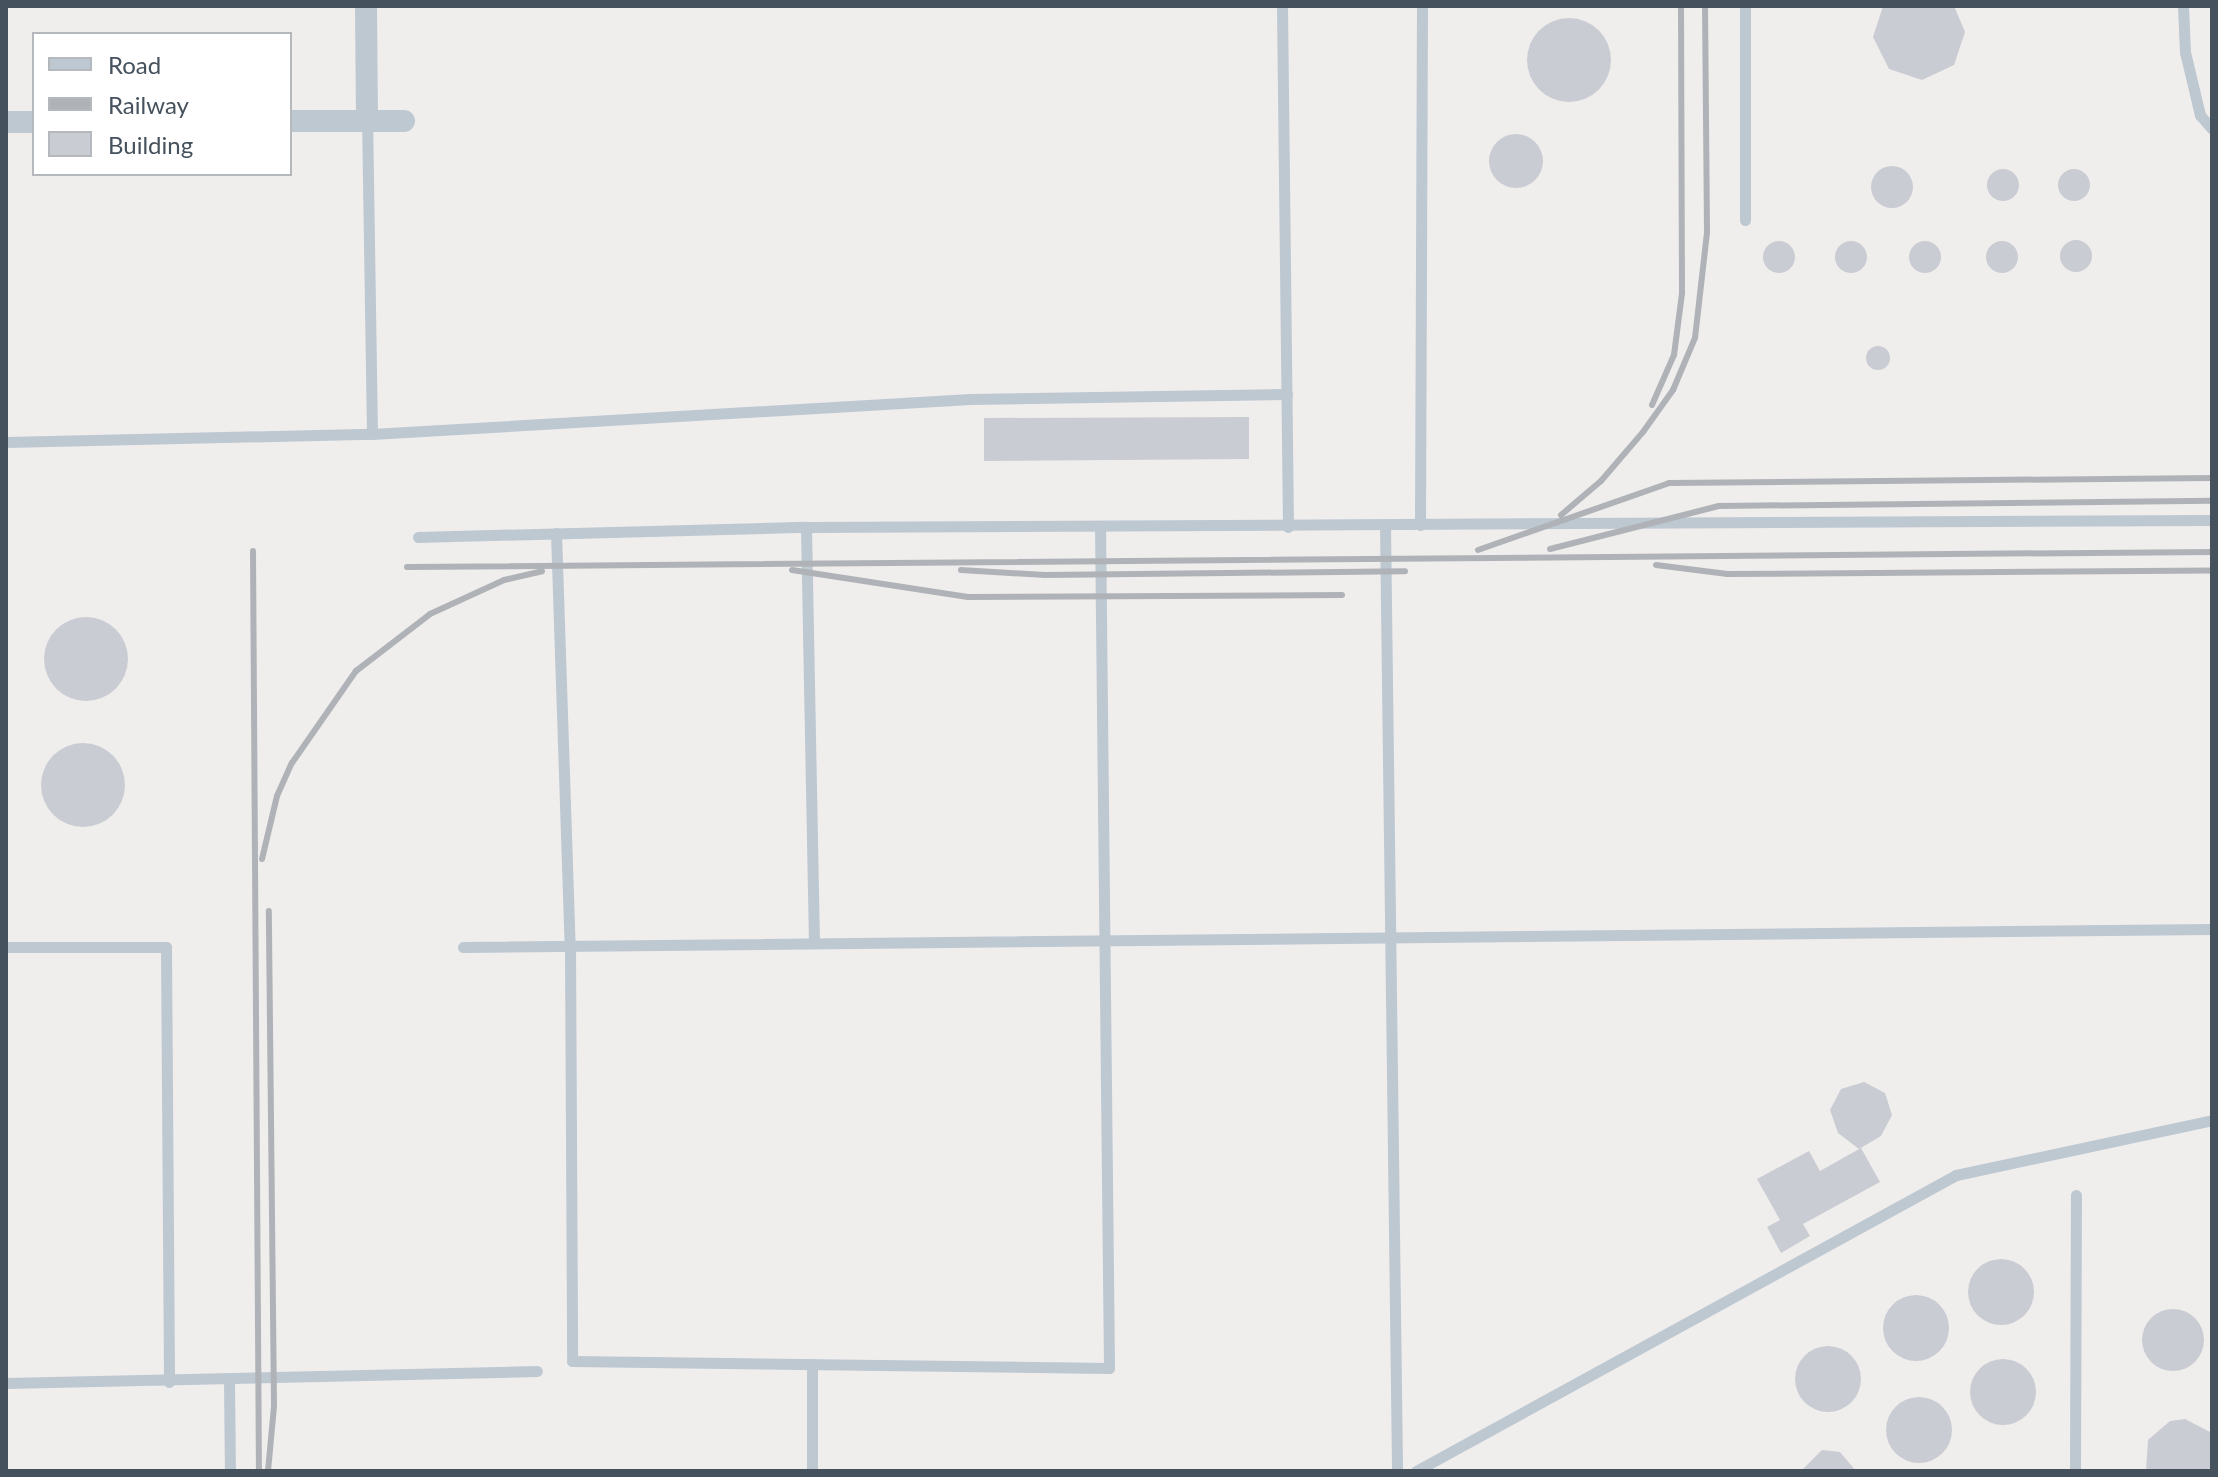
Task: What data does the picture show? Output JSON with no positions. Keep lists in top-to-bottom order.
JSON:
{
  "legend": ["Road", "Railway", "Building"]
}
